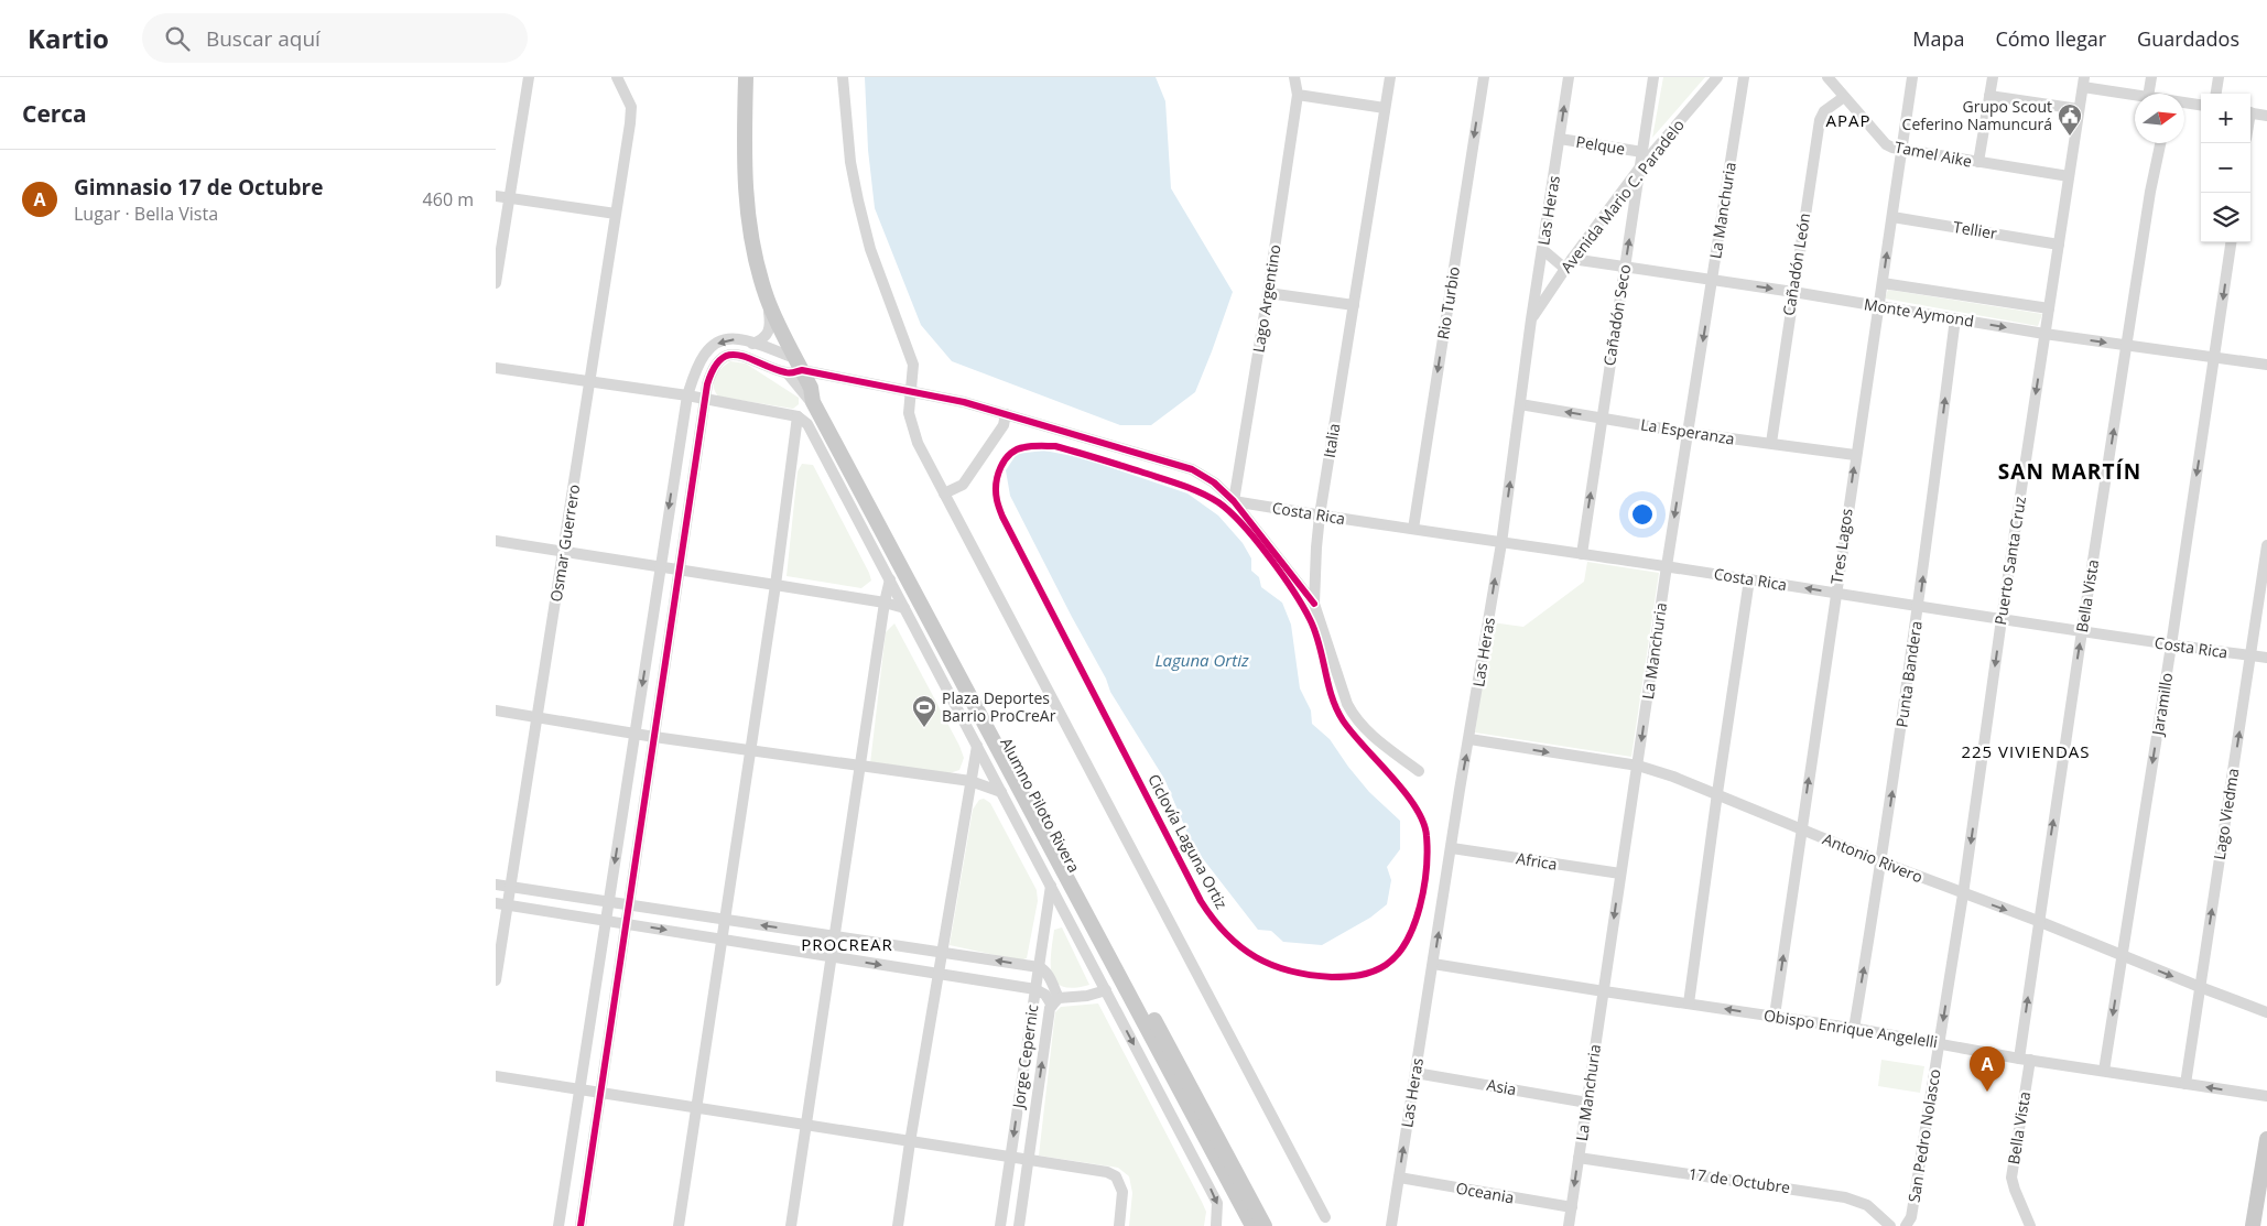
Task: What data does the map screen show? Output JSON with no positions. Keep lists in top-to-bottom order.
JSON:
{
  "streets": {
    "main road": ["Alumno Piloto Rivera"],
    "street": [
      "Pelque",
      "Tamel Aike",
      "Avenida Mario C. Paradelo",
      "Las Heras",
      "La Manchuria",
      "Tellier",
      "Cañadón León",
      "Lago Argentino",
      "Rio Turbio",
      "Monte Aymond",
      "Cañadón Seco",
      "La Esperanza",
      "Italia",
      "Costa Rica",
      "Osmar Guerrero",
      "Tres Lagos",
      "Puerto Santa Cruz",
      "Bella Vista",
      "Punta Bandera",
      "Jaramillo",
      "Lago Viedma",
      "Antonio Rivero",
      "Africa",
      "Obispo Enrique Angelelli",
      "Jorge Cepernic",
      "Asia",
      "San Pedro Nolasco",
      "17 de Octubre",
      "Oceania"
    ],
    "cycle path": ["Ciclovía Laguna Ortiz"]
  },
  "crossings": [
    ["Pelque", "Las Heras"],
    ["Pelque", "Cañadón Seco"],
    ["Tamel Aike", "Cañadón León"],
    ["Tamel Aike", "Tres Lagos"],
    ["Tamel Aike", "Puerto Santa Cruz"],
    ["Avenida Mario C. Paradelo", "Las Heras"],
    ["Avenida Mario C. Paradelo", "Monte Aymond"],
    ["Avenida Mario C. Paradelo", "Cañadón Seco"],
    ["Las Heras", "La Esperanza"],
    ["Las Heras", "Costa Rica"],
    ["Las Heras", "Antonio Rivero"],
    ["Las Heras", "Africa"],
    ["Las Heras", "Obispo Enrique Angelelli"],
    ["Las Heras", "Asia"],
    ["Las Heras", "Oceania"],
    ["La Manchuria", "Monte Aymond"],
    ["La Manchuria", "La Esperanza"],
    ["La Manchuria", "Costa Rica"],
    ["La Manchuria", "Antonio Rivero"],
    ["La Manchuria", "Africa"],
    ["La Manchuria", "Obispo Enrique Angelelli"],
    ["La Manchuria", "Asia"],
    ["La Manchuria", "17 de Octubre"],
    ["La Manchuria", "Oceania"],
    ["Tellier", "Tres Lagos"],
    ["Tellier", "Puerto Santa Cruz"],
    ["Cañadón León", "Monte Aymond"],
    ["Cañadón León", "La Esperanza"],
    ["Lago Argentino", "Costa Rica"],
    ["Rio Turbio", "Costa Rica"],
    ["Monte Aymond", "Cañadón Seco"],
    ["Monte Aymond", "Tres Lagos"],
    ["Monte Aymond", "Puerto Santa Cruz"],
    ["Monte Aymond", "Bella Vista"],
    ["Monte Aymond", "Punta Bandera"],
    ["Monte Aymond", "Jaramillo"],
    ["Cañadón Seco", "La Esperanza"],
    ["Cañadón Seco", "Costa Rica"],
    ["La Esperanza", "Tres Lagos"],
    ["Italia", "Costa Rica"],
    ["Costa Rica", "Tres Lagos"],
    ["Costa Rica", "Puerto Santa Cruz"],
    ["Costa Rica", "Bella Vista"],
    ["Costa Rica", "Punta Bandera"],
    ["Costa Rica", "Jaramillo"],
    ["Costa Rica", "Lago Viedma"],
    ["Tres Lagos", "Antonio Rivero"],
    ["Tres Lagos", "Obispo Enrique Angelelli"],
    ["Puerto Santa Cruz", "Antonio Rivero"],
    ["Puerto Santa Cruz", "Obispo Enrique Angelelli"],
    ["Puerto Santa Cruz", "San Pedro Nolasco"],
    ["Bella Vista", "Antonio Rivero"],
    ["Bella Vista", "Obispo Enrique Angelelli"],
    ["Punta Bandera", "Antonio Rivero"],
    ["Punta Bandera", "Obispo Enrique Angelelli"],
    ["Jaramillo", "Antonio Rivero"],
    ["Jaramillo", "Obispo Enrique Angelelli"],
    ["Lago Viedma", "Antonio Rivero"],
    ["Lago Viedma", "Obispo Enrique Angelelli"],
    ["Obispo Enrique Angelelli", "San Pedro Nolasco"]
  ],
  "one_way": [
    "Las Heras",
    "Rio Turbio",
    "Cañadón Seco",
    "Puerto Santa Cruz",
    "Bella Vista",
    "Punta Bandera",
    "Jaramillo",
    "Lago Viedma",
    "Antonio Rivero"
  ],
  "districts": [
    "APAP",
    "SAN MARTÍN",
    "225 VIVIENDAS",
    "PROCREAR"
  ],
  "water": ["Laguna Ortiz"],
  "places": {
    "public building": ["Grupo Scout Ceferino Namuncurá"],
    "sports": ["Plaza Deportes Barrio ProCreAr"]
  },
  "north": "right",
  "page": {
    "header": "Kartio",
    "search": "Buscar aquí",
    "nav": ["Mapa", "Cómo llegar", "Guardados"],
    "heading": "Cerca",
    "map_buttons": ["+", "−"],
    "list": [
      {
        "mark": "A",
        "name": "Gimnasio 17 de Octubre",
        "note": "Lugar · Bella Vista",
        "value": "460 m"
      }
    ],
    "pins": "A"
  }
}
